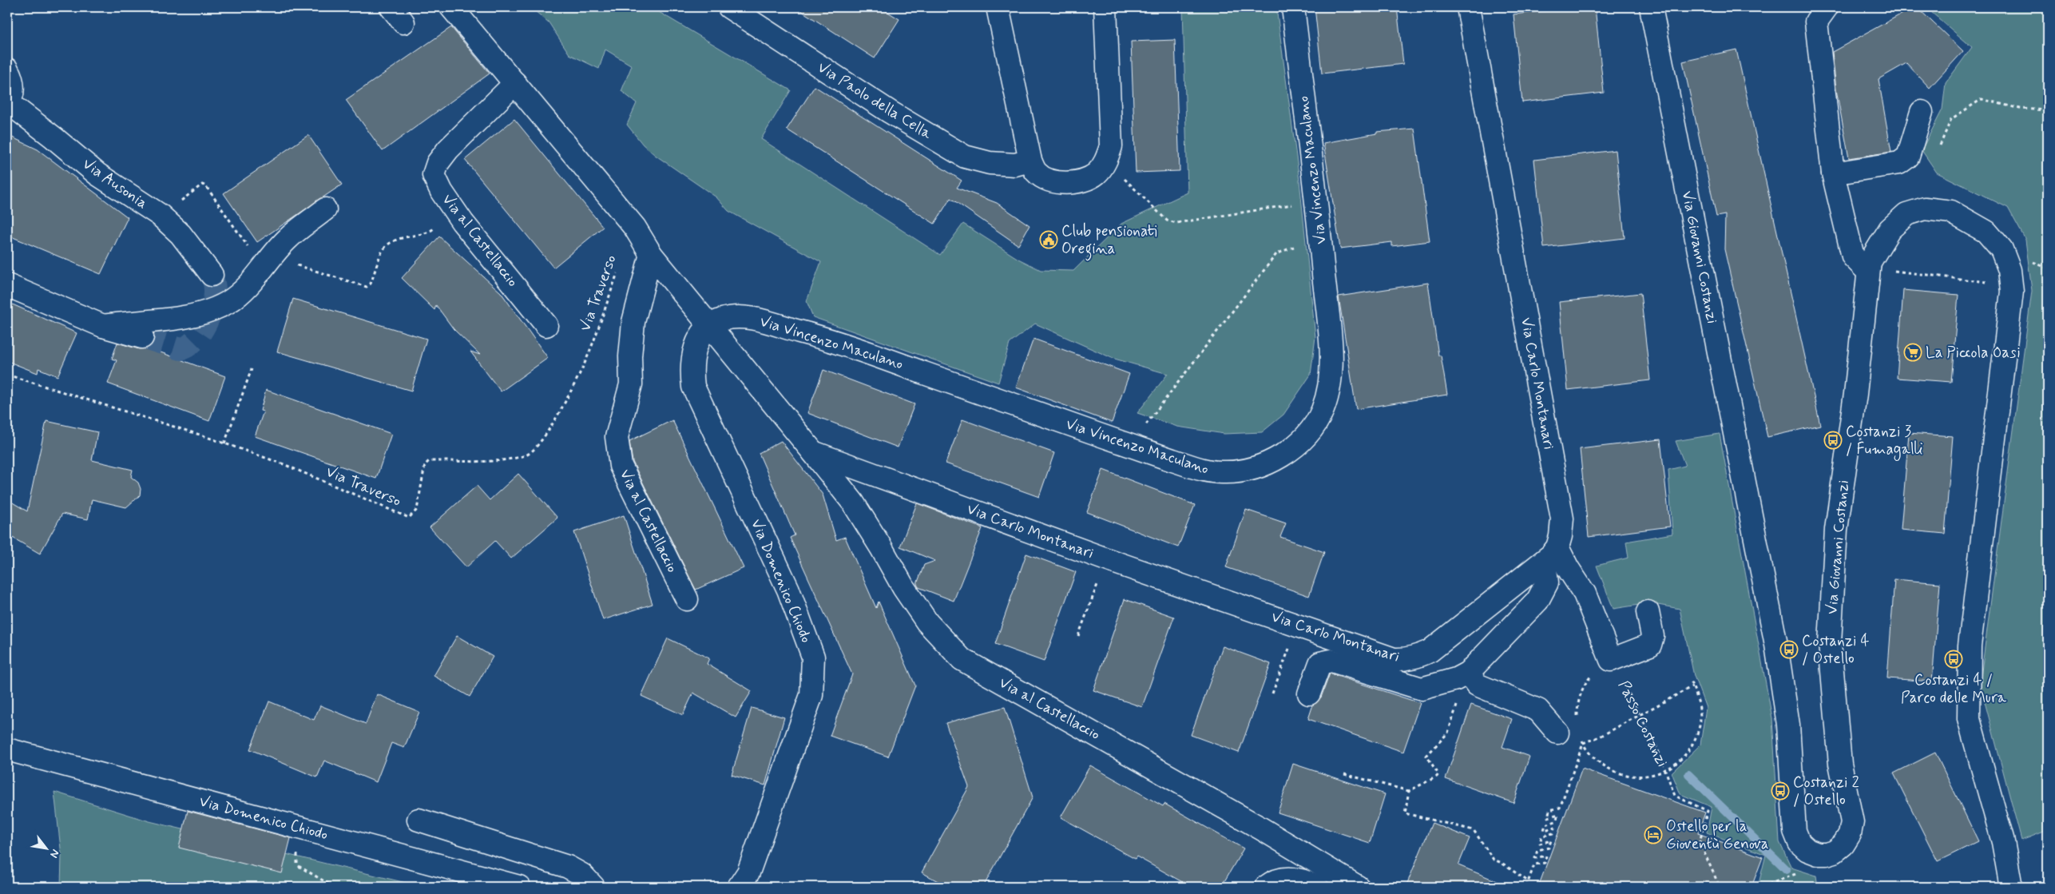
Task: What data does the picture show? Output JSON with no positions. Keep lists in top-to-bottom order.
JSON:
{
  "streets": {
    "street": [
      "Via Paolo della Cella",
      "Via Vincenzo Maculano",
      "Via Ausonia",
      "Via al Castellaccio",
      "Via Giovanni Costanzi",
      "Via Carlo Montanari",
      "Via Domenico Chiodo"
    ],
    "path": ["Via Traverso", "Passo Costanzi"]
  },
  "crossings": [
    ["Via Vincenzo Maculano", "Via Domenico Chiodo"],
    ["Via al Castellaccio", "Via Carlo Montanari"]
  ],
  "places": {
    "public building": ["Club pensionati Oregina"],
    "supermarket": ["La Piccola Oasi"],
    "bus stop": [
      "Costanzi 3 / Fumagalli",
      "Costanzi 4 / Ostello",
      "Costanzi 4 / Parco delle Mura",
      "Costanzi 2 / Ostello"
    ],
    "hotel": ["Ostello per la Gioventù Genova"]
  },
  "north": "bottom right"
}
